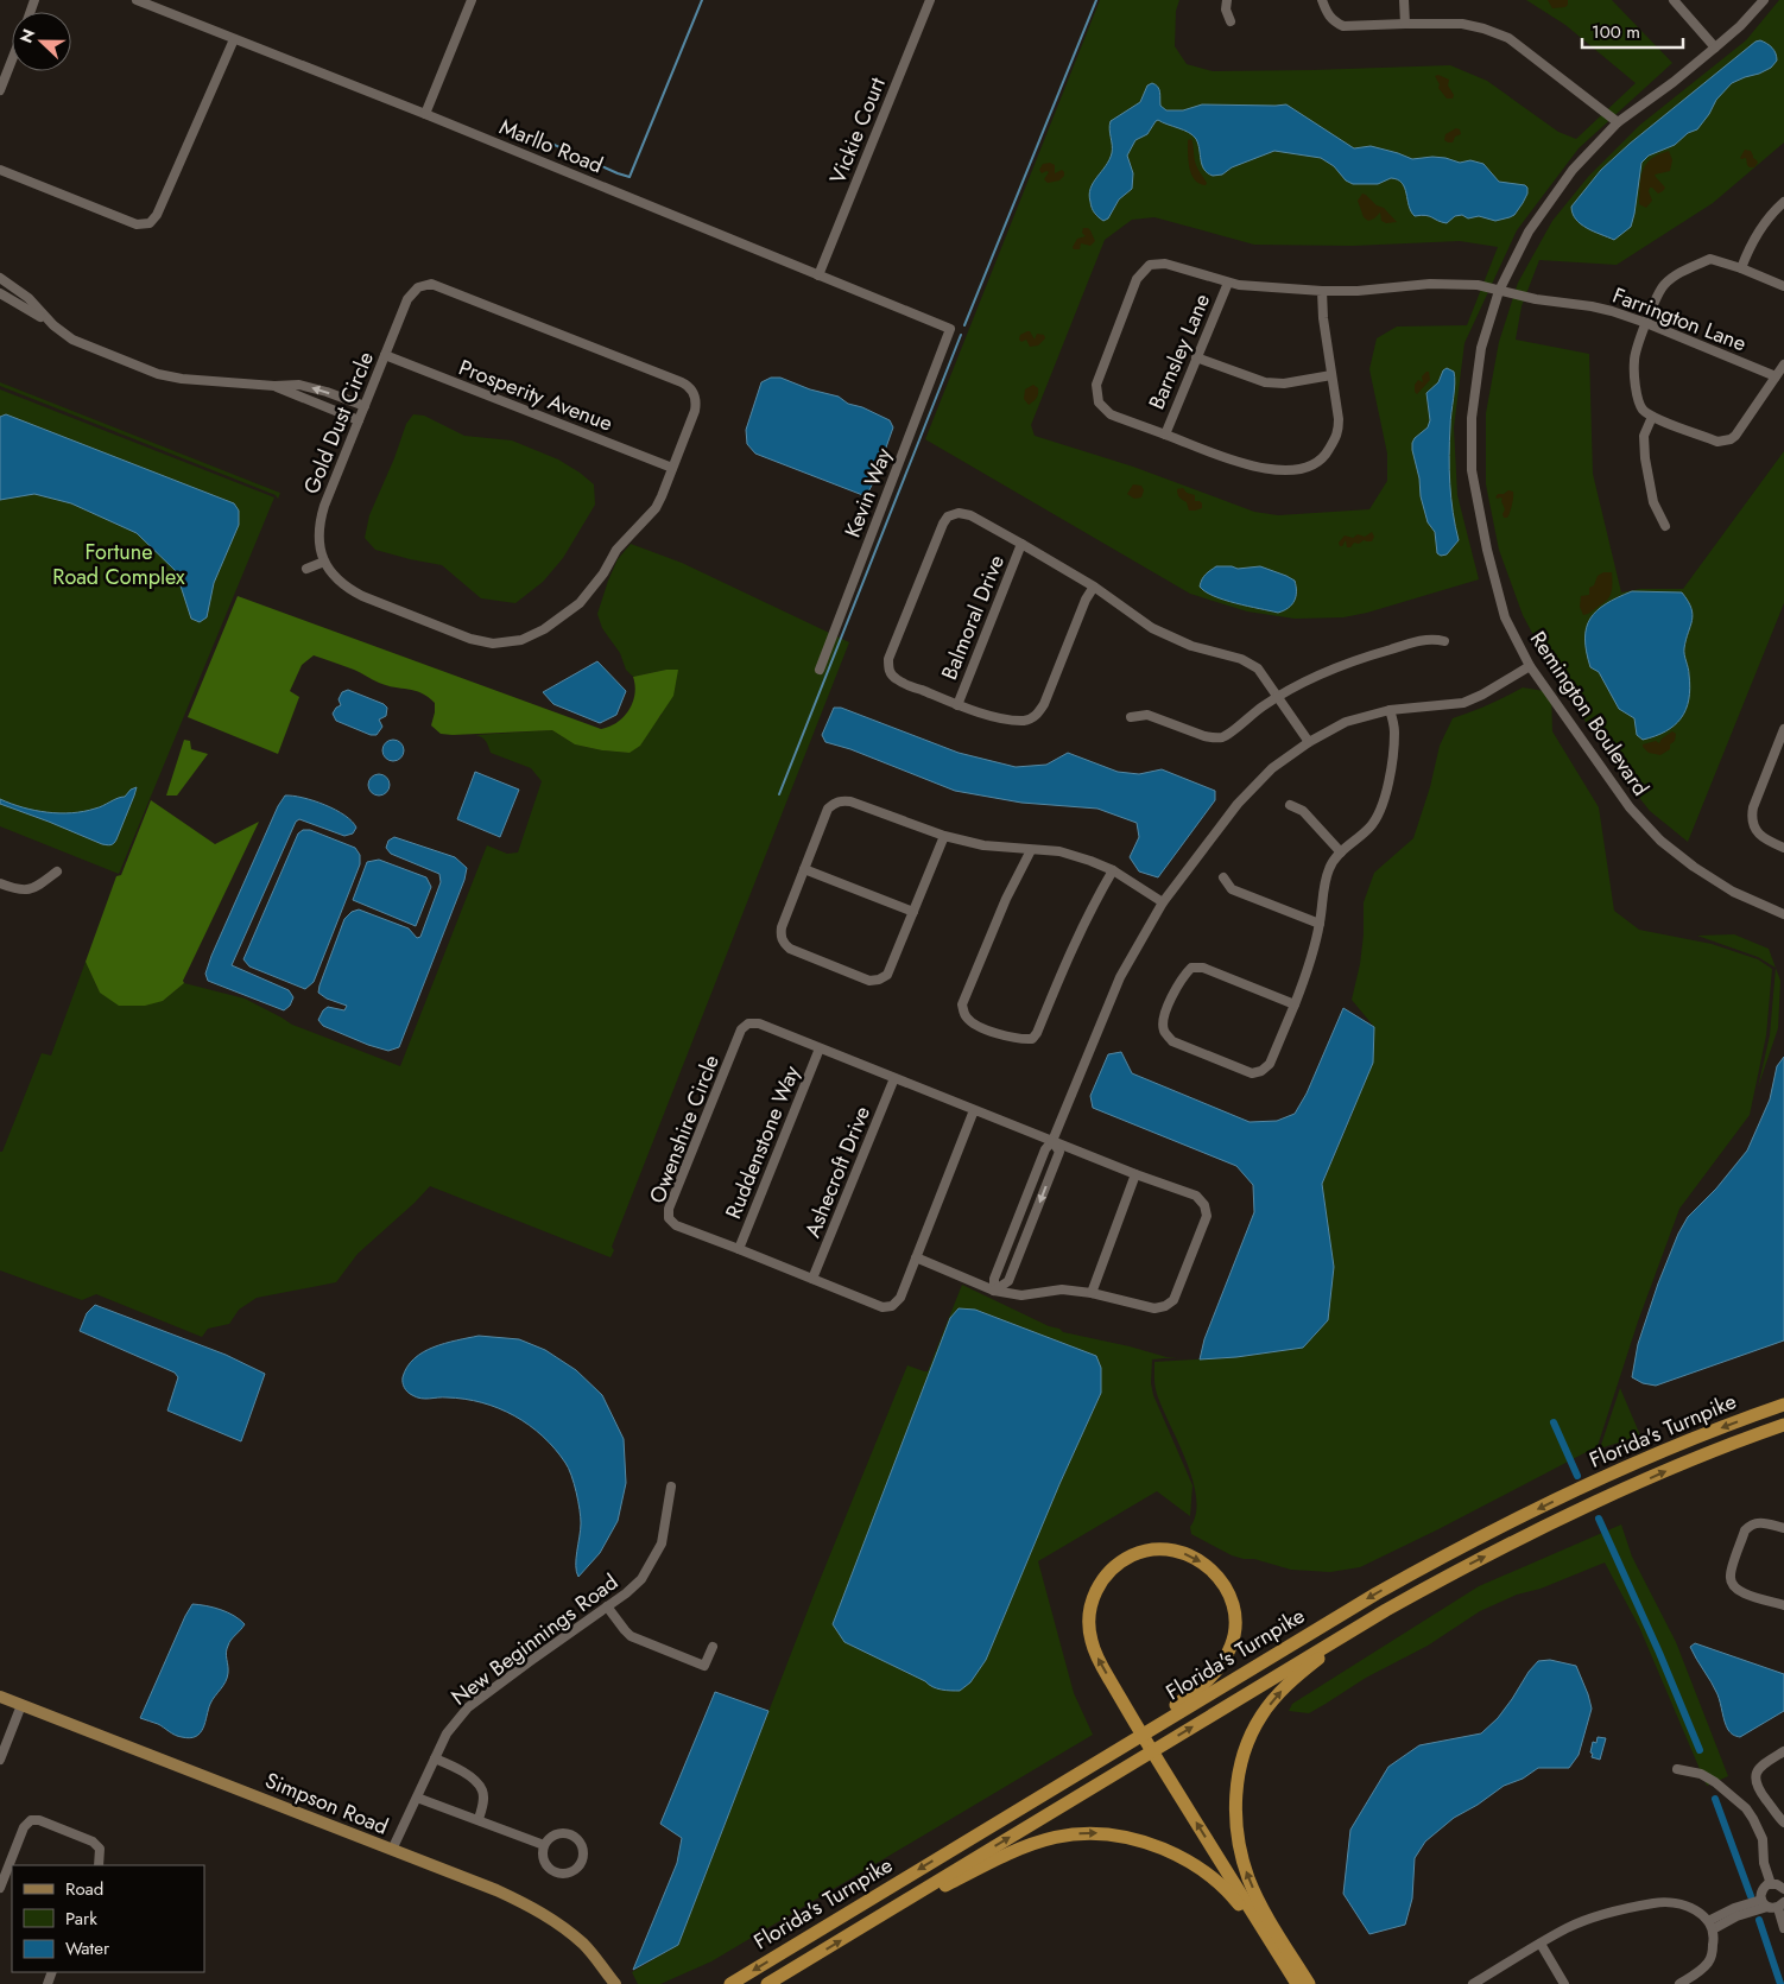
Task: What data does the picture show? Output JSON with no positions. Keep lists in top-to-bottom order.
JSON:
{
  "streets": {
    "highway": ["Florida's Turnpike"],
    "main road": ["Simpson Road"],
    "street": [
      "Vickie Court",
      "Marllo Road",
      "Farrington Lane",
      "Barnsley Lane",
      "Prosperity Avenue",
      "Gold Dust Circle",
      "Kevin Way",
      "Balmoral Drive",
      "Remington Boulevard",
      "Owenshire Circle",
      "Ruddenstone Way",
      "Ashecroft Drive",
      "New Beginnings Road"
    ]
  },
  "crossings": [
    ["Vickie Court", "Marllo Road"],
    ["Marllo Road", "Kevin Way"],
    ["Farrington Lane", "Barnsley Lane"],
    ["Farrington Lane", "Remington Boulevard"],
    ["Prosperity Avenue", "Gold Dust Circle"],
    ["Owenshire Circle", "Ruddenstone Way"],
    ["Owenshire Circle", "Ashecroft Drive"],
    ["New Beginnings Road", "Simpson Road"]
  ],
  "parks": ["Fortune Road Complex"],
  "legend": ["Road", "Park", "Water"],
  "scale_bar": "100 m",
  "north": "left"
}
